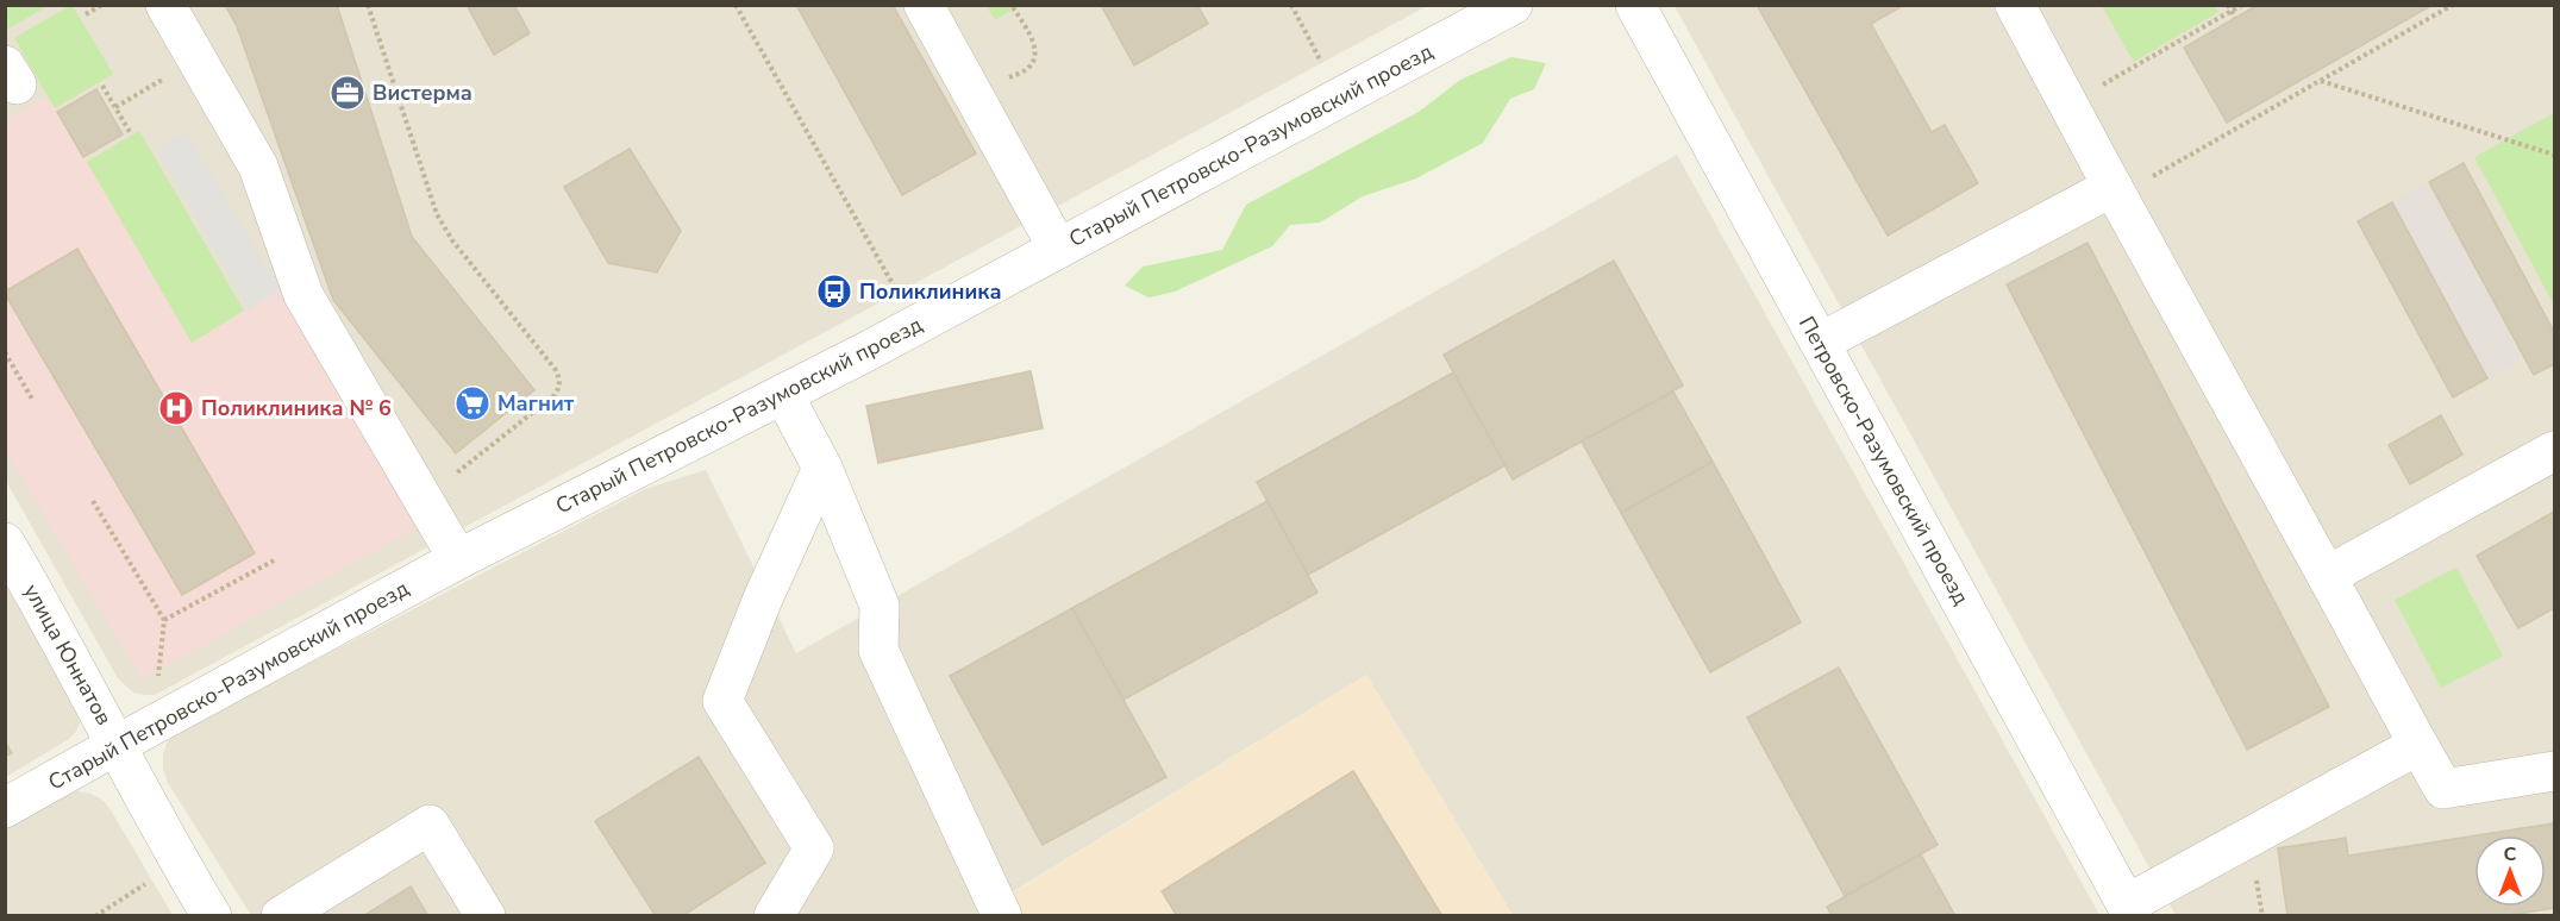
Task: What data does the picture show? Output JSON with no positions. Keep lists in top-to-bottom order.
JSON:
{
  "streets": {
    "street": ["Старый Петровско-Разумовский проезд", "Петровско-Разумовский проезд", "улица Юннатов"]
  },
  "crossings": [
    ["Старый Петровско-Разумовский проезд", "улица Юннатов"]
  ],
  "places": {
    "office": ["Вистерма"],
    "bus stop": ["Поликлиника"],
    "supermarket": ["Магнит"],
    "hospital": ["Поликлиника № 6"]
  },
  "north": "top"
}
